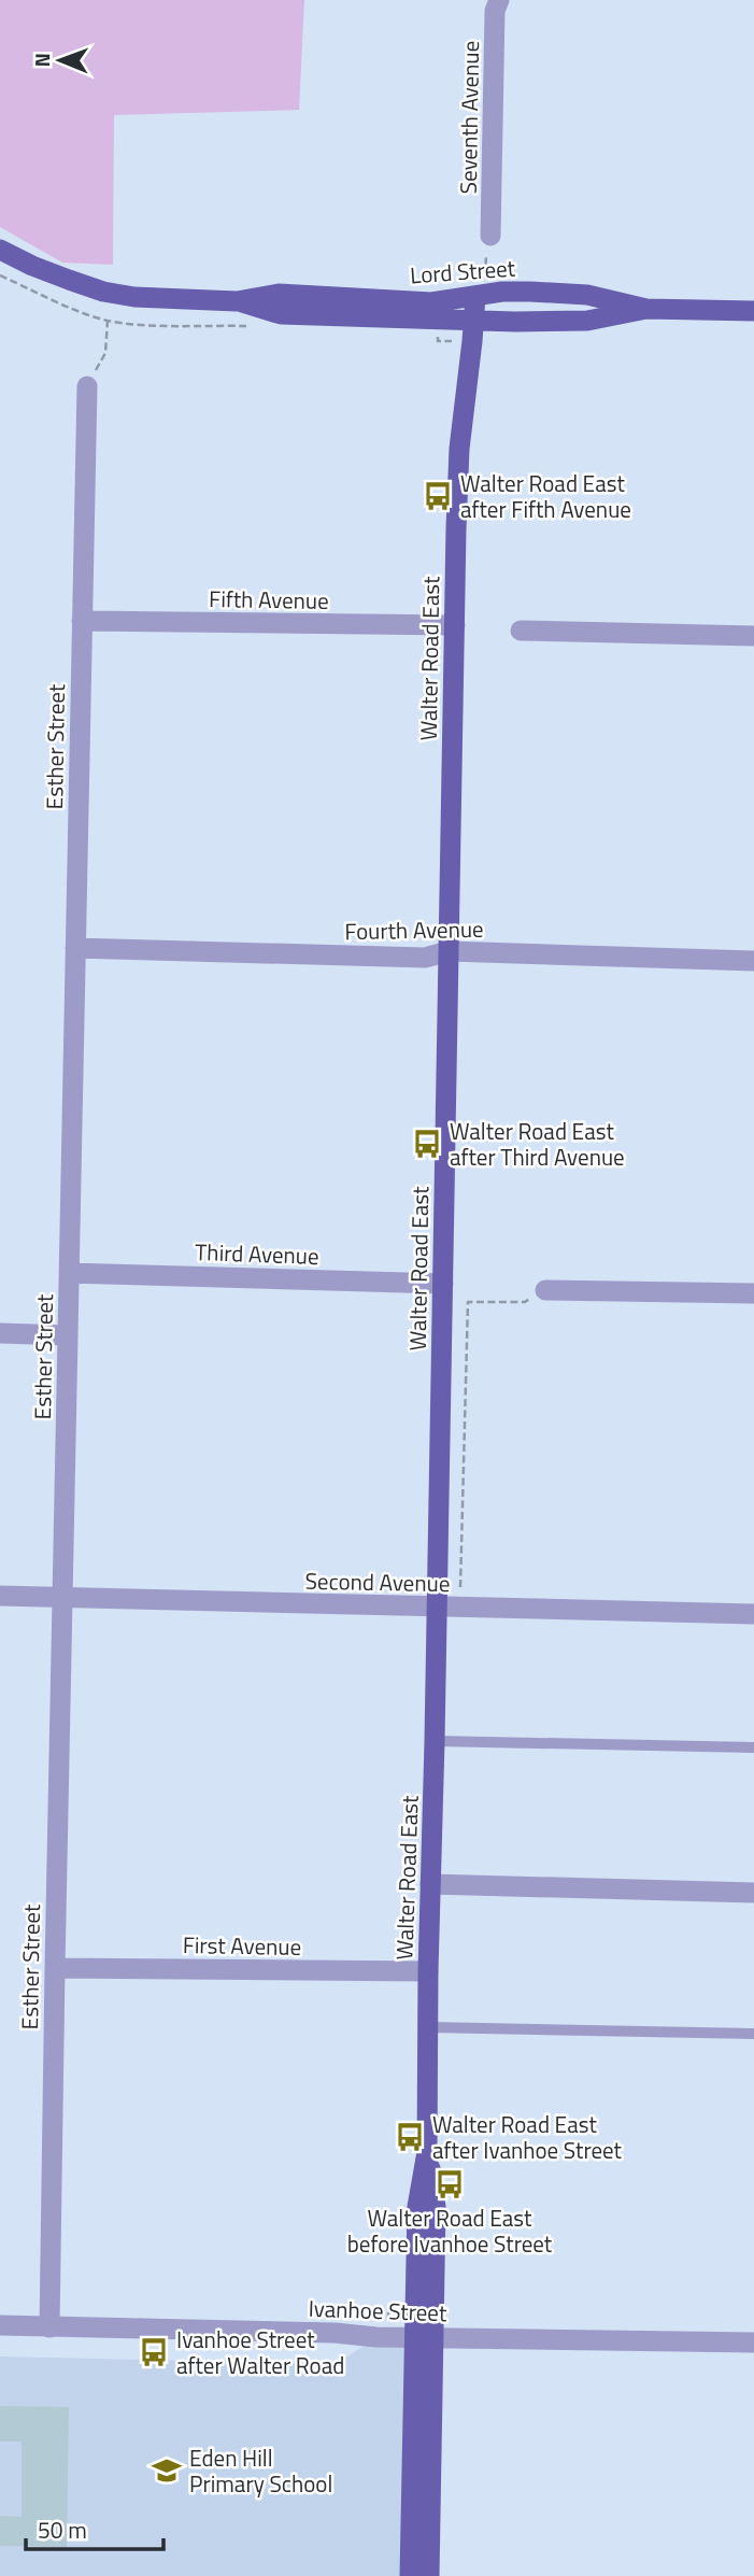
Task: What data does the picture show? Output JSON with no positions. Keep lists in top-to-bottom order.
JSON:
{
  "streets": {
    "main road": ["Lord Street", "Walter Road East"],
    "street": [
      "Seventh Avenue",
      "Fifth Avenue",
      "Esther Street",
      "Fourth Avenue",
      "Third Avenue",
      "Second Avenue",
      "First Avenue",
      "Ivanhoe Street"
    ]
  },
  "crossings": [
    ["Lord Street", "Walter Road East"],
    ["Fifth Avenue", "Walter Road East"],
    ["Fifth Avenue", "Esther Street"],
    ["Walter Road East", "Fourth Avenue"],
    ["Walter Road East", "Third Avenue"],
    ["Walter Road East", "Second Avenue"],
    ["Walter Road East", "First Avenue"],
    ["Walter Road East", "Ivanhoe Street"],
    ["Esther Street", "Fourth Avenue"],
    ["Esther Street", "Third Avenue"],
    ["Esther Street", "Second Avenue"],
    ["Esther Street", "First Avenue"],
    ["Esther Street", "Ivanhoe Street"]
  ],
  "places": {
    "bus stop": [
      "Walter Road East after Fifth Avenue",
      "Walter Road East after Third Avenue",
      "Walter Road East after Ivanhoe Street",
      "Walter Road East before Ivanhoe Street",
      "Ivanhoe Street after Walter Road"
    ],
    "school or university": ["Eden Hill Primary School"]
  },
  "scale_bar": "50 m",
  "north": "left"
}
